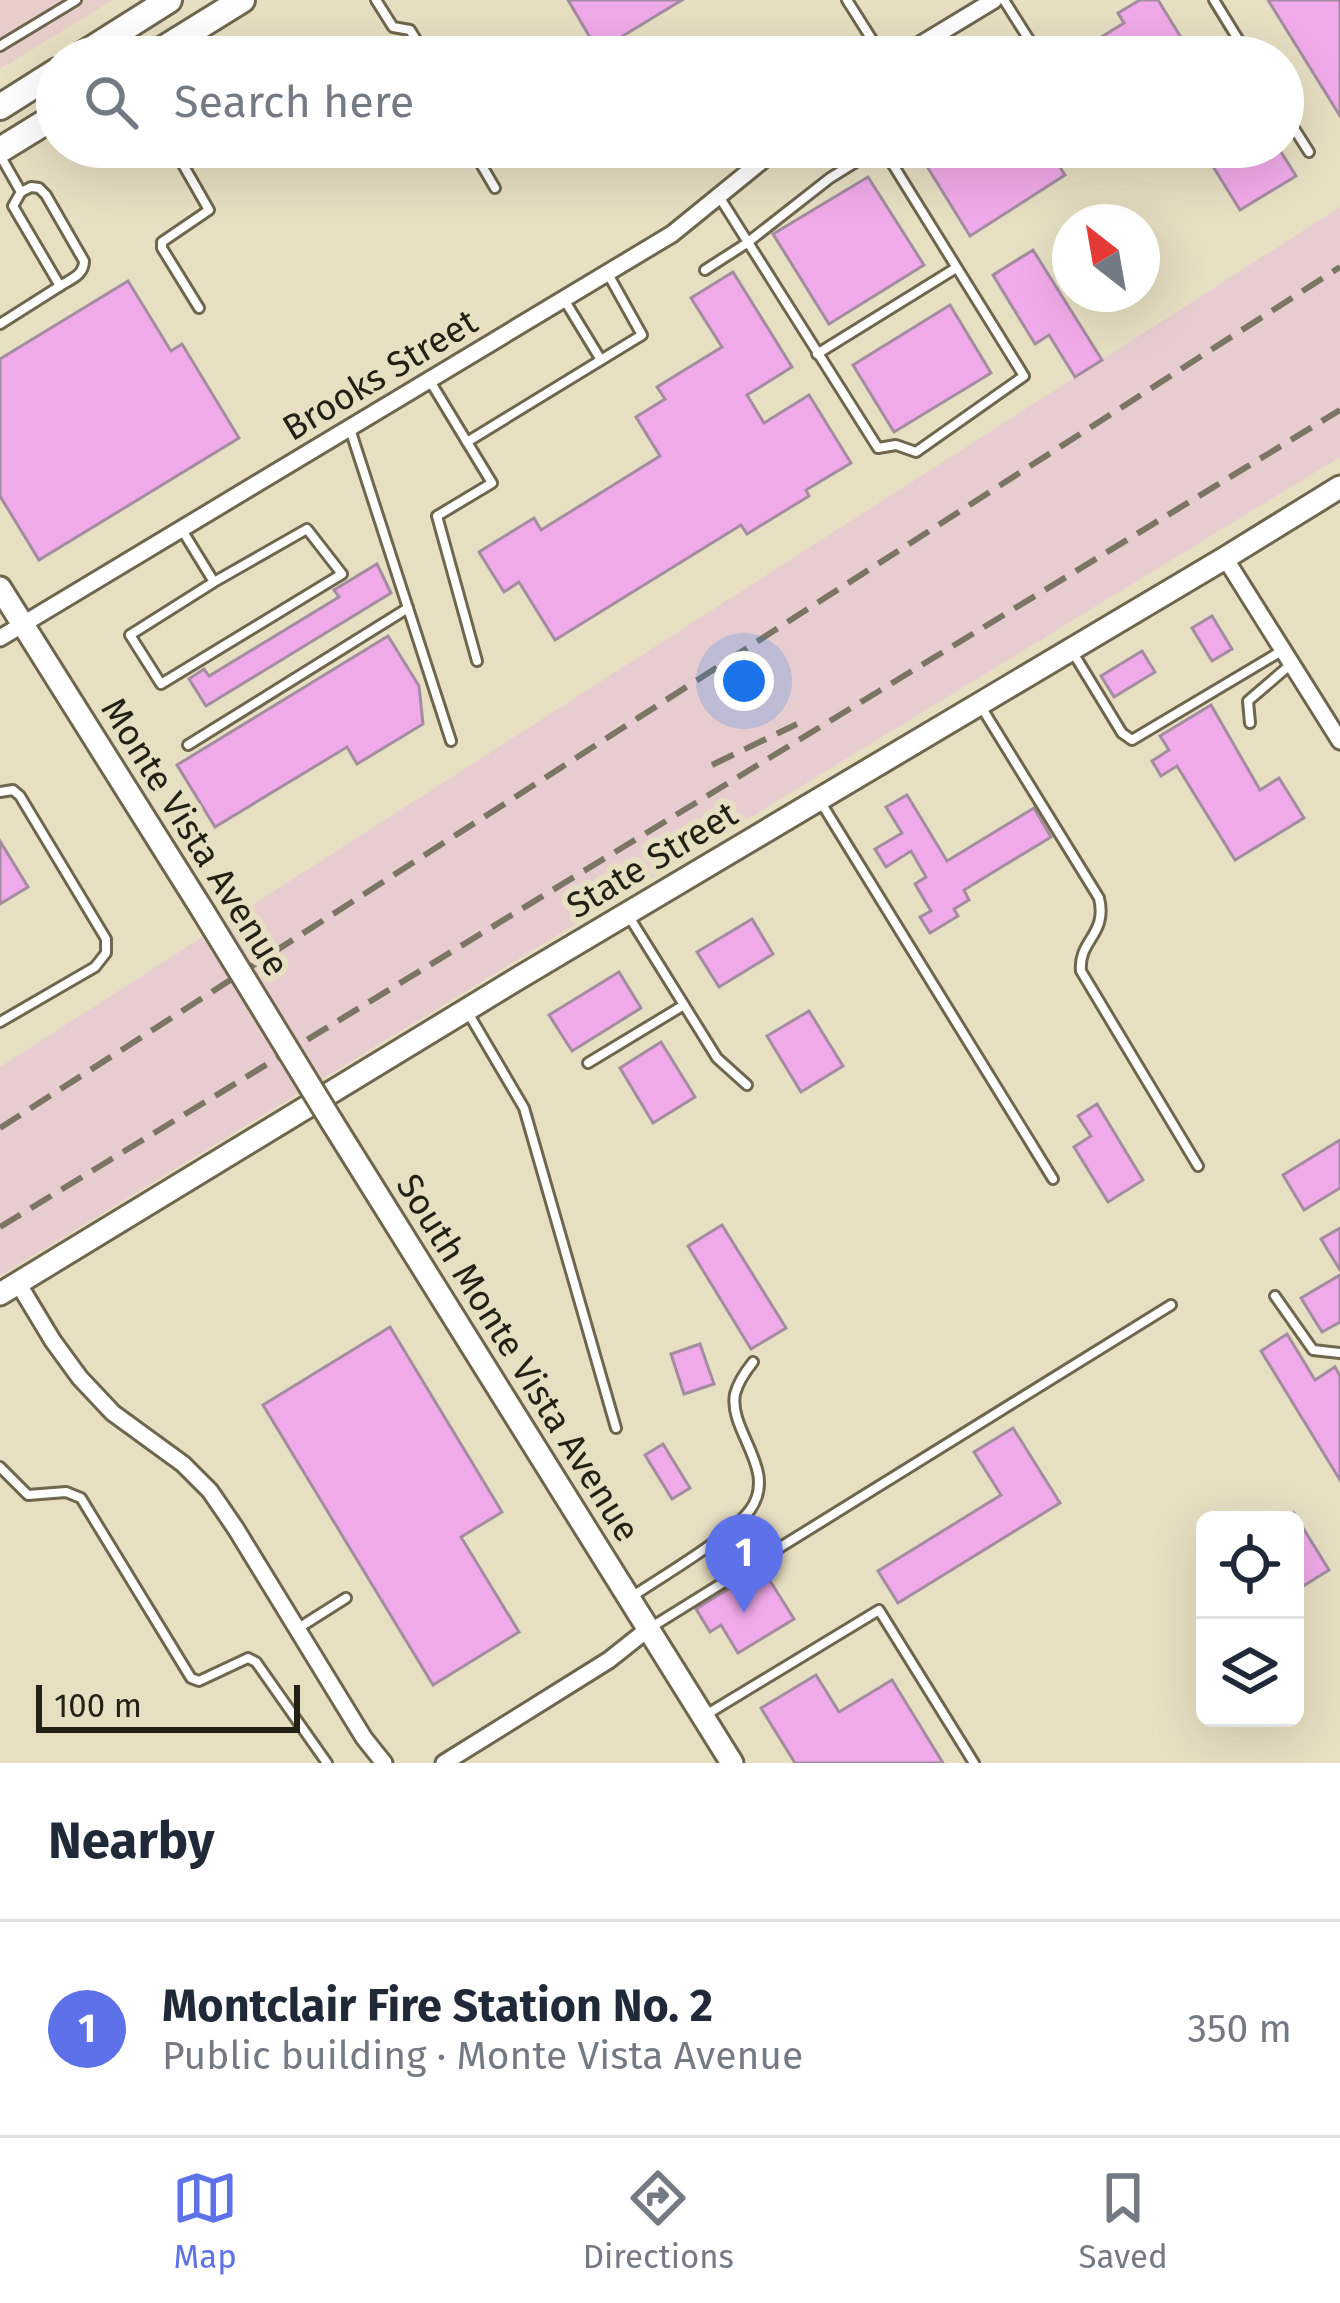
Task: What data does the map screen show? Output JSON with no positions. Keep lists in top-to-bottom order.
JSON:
{
  "streets": {
    "street": [
      "Brooks Street",
      "Monte Vista Avenue",
      "State Street",
      "South Monte Vista Avenue"
    ]
  },
  "crossings": [
    ["Brooks Street", "Monte Vista Avenue"],
    ["Monte Vista Avenue", "South Monte Vista Avenue"]
  ],
  "scale_bar": "100 m",
  "north": "top left",
  "page": {
    "search": "Search here",
    "pins": "1",
    "scale": "100 m",
    "heading": "Nearby",
    "list": [
      {
        "mark": "1",
        "name": "Montclair Fire Station No. 2",
        "note": "Public building · Monte Vista Avenue",
        "value": "350 m"
      }
    ],
    "nav": ["Map", "Directions", "Saved"]
  }
}
